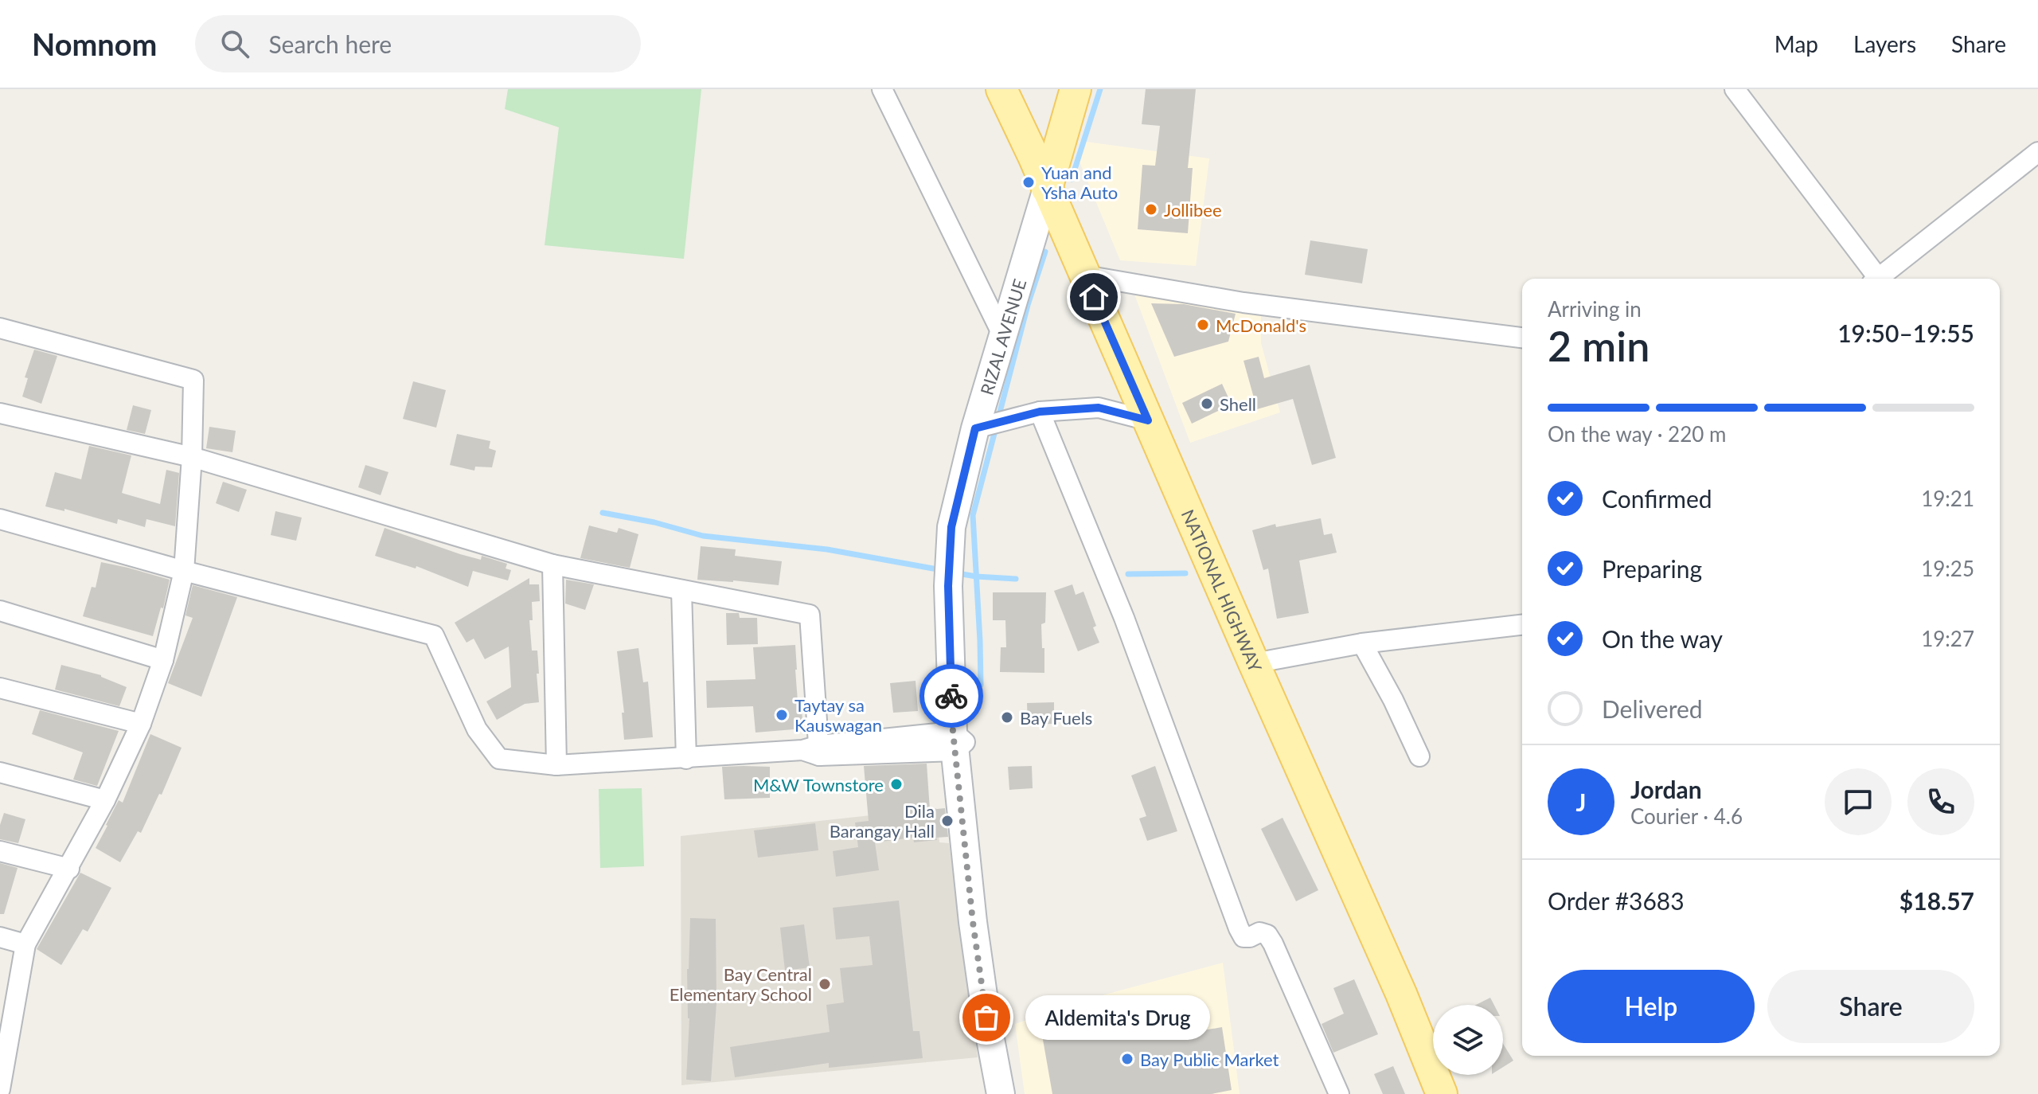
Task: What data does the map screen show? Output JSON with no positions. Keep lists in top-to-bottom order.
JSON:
{
  "streets": {
    "main road": ["RIZAL AVENUE", "NATIONAL HIGHWAY"]
  },
  "crossings": [
    ["RIZAL AVENUE", "NATIONAL HIGHWAY"]
  ],
  "places": [
    "Yuan and Ysha Auto",
    "Jollibee",
    "McDonald's",
    "Shell",
    "Taytay sa Kauswagan",
    "Bay Fuels",
    "M&W Townstore",
    "Dila Barangay Hall",
    "Bay Central Elementary School",
    "Aldemita's Drug",
    "Bay Public Market"
  ],
  "page": {
    "header": "Nomnom",
    "search": "Search here",
    "nav": ["Map", "Layers", "Share"],
    "heading": ["2 min", "Arriving in", "19:50–19:55"],
    "panel": [
      "Jordan",
      "Courier · 4.6",
      "Order #3683",
      "$18.57"
    ],
    "bar": "On the way · 220 m",
    "list": [
      ["Confirmed", "19:21"],
      ["Preparing", "19:25"],
      ["On the way", "19:27"],
      "Delivered"
    ],
    "round": "J",
    "buttons": ["Help", "Share"],
    "bubble": "Aldemita's Drug"
  }
}
